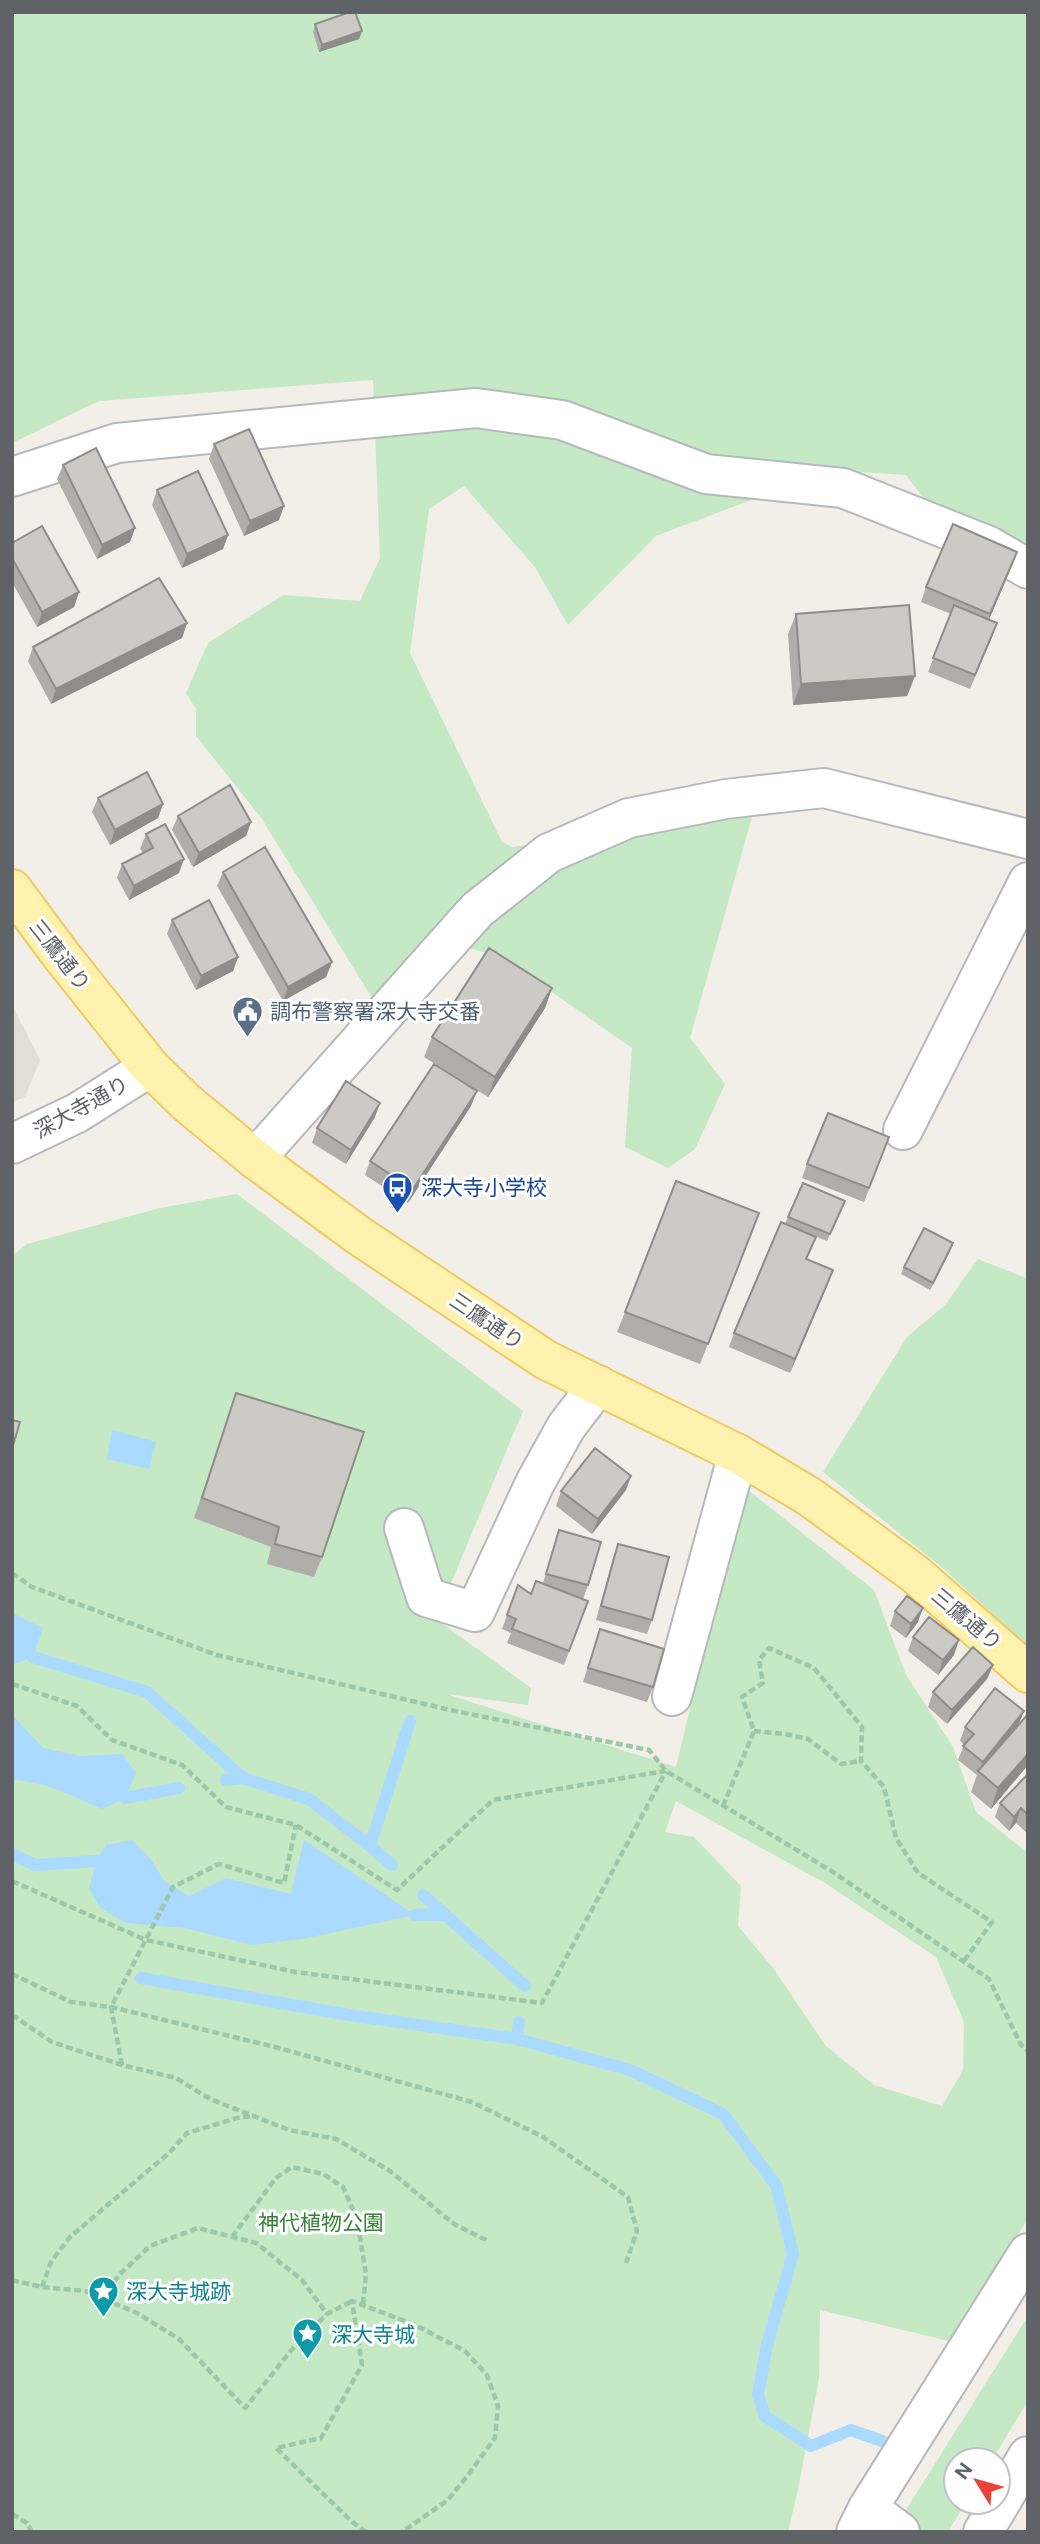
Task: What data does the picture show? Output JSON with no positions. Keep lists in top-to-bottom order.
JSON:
{
  "streets": {
    "main road": ["三鷹通り"],
    "street": ["深大寺通り"]
  },
  "crossings": [
    ["三鷹通り", "深大寺通り"]
  ],
  "parks": ["神代植物公園"],
  "places": {
    "public building": ["調布警察署深大寺交番"],
    "bus stop": ["深大寺小学校"],
    "place": ["深大寺城跡", "深大寺城"]
  },
  "north": "top left"
}
